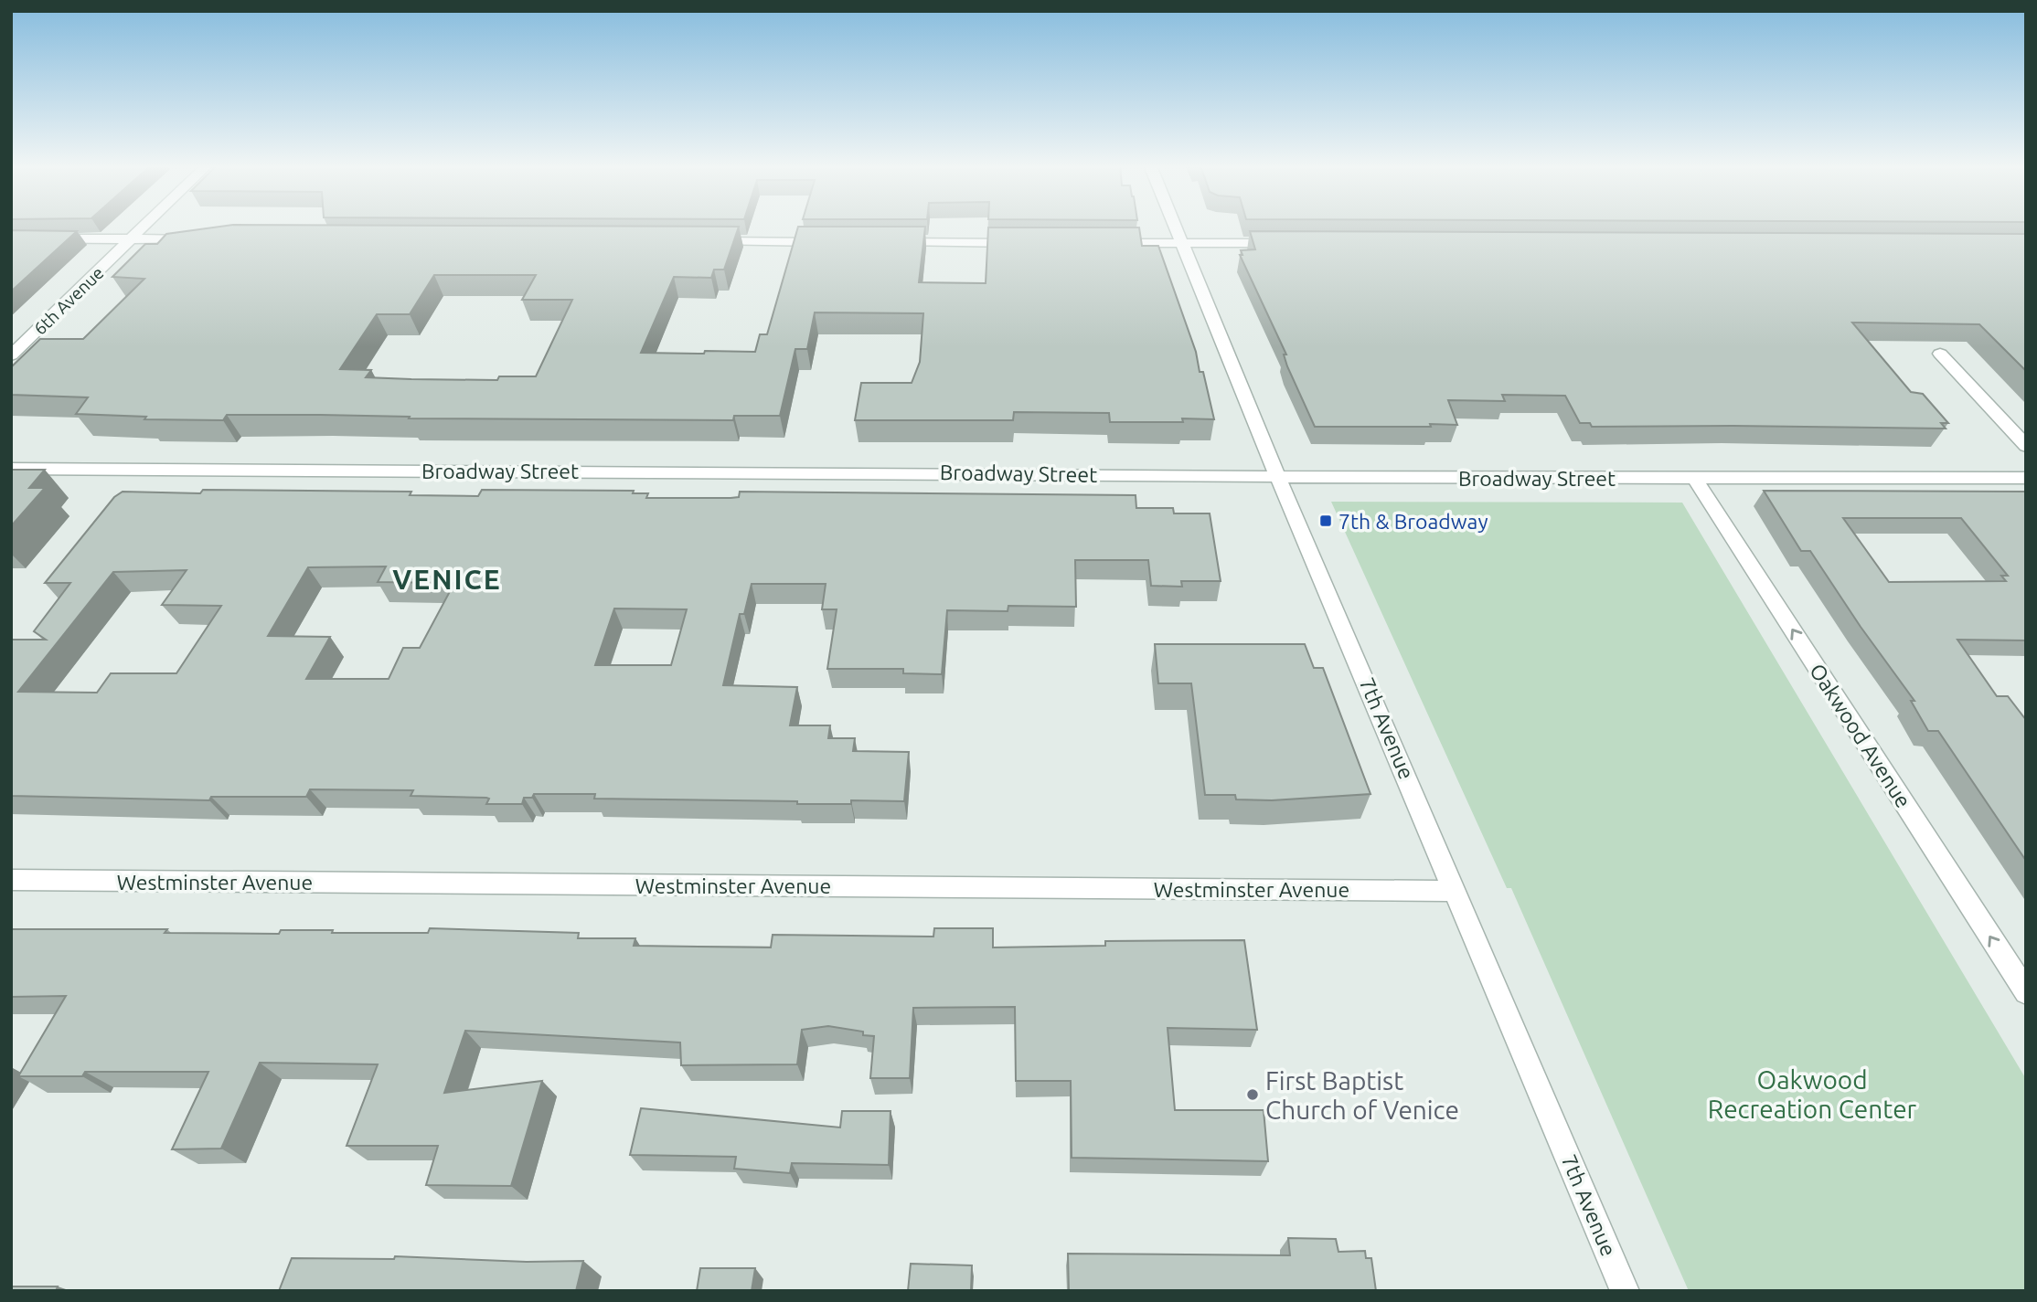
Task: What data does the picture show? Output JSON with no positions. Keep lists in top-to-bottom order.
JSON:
{
  "streets": {
    "street": [
      "6th Avenue",
      "Broadway Street",
      "7th Avenue",
      "Oakwood Avenue",
      "Westminster Avenue"
    ]
  },
  "crossings": [
    ["Broadway Street", "7th Avenue"],
    ["Broadway Street", "Oakwood Avenue"],
    ["7th Avenue", "Westminster Avenue"]
  ],
  "one_way": ["Oakwood Avenue"],
  "districts": ["VENICE"],
  "parks": ["Oakwood Recreation Center"],
  "places": {
    "transit": ["7th & Broadway"],
    "other": ["First Baptist Church of Venice"]
  }
}
